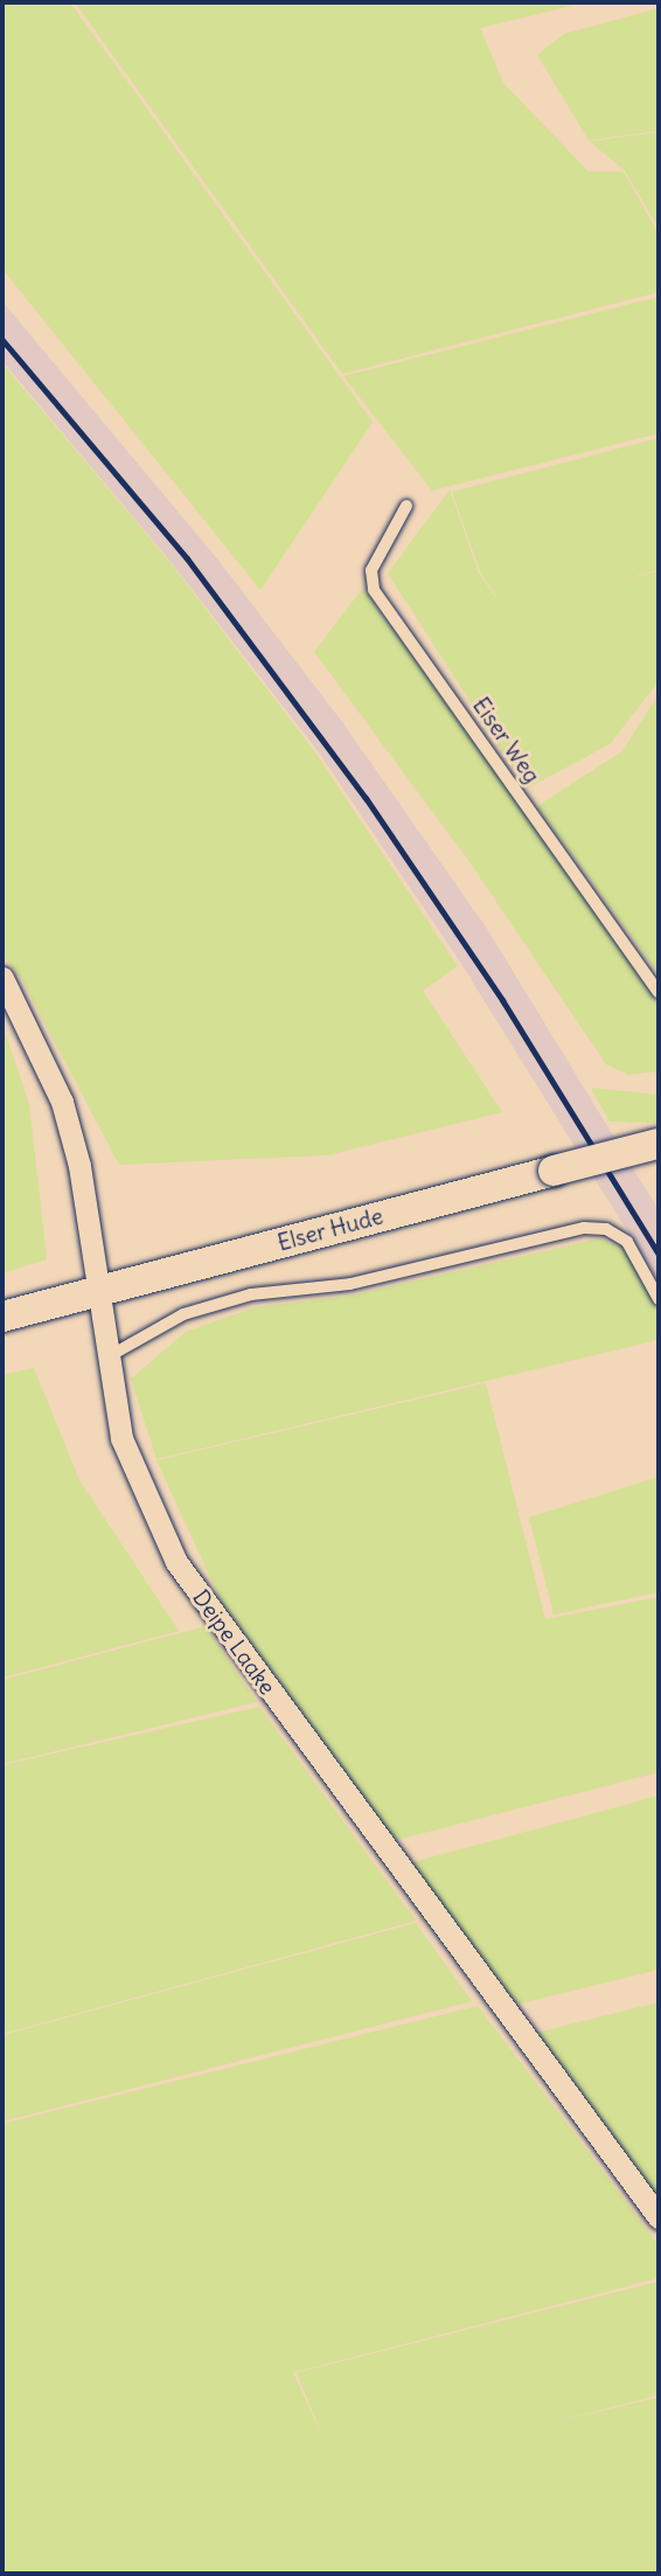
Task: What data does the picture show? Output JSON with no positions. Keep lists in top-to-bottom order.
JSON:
{
  "streets": {
    "street": ["Elser Hude", "Deipe Laake"],
    "lane": ["Eiser Weg"]
  },
  "crossings": [
    ["Elser Hude", "Deipe Laake"]
  ]
}
